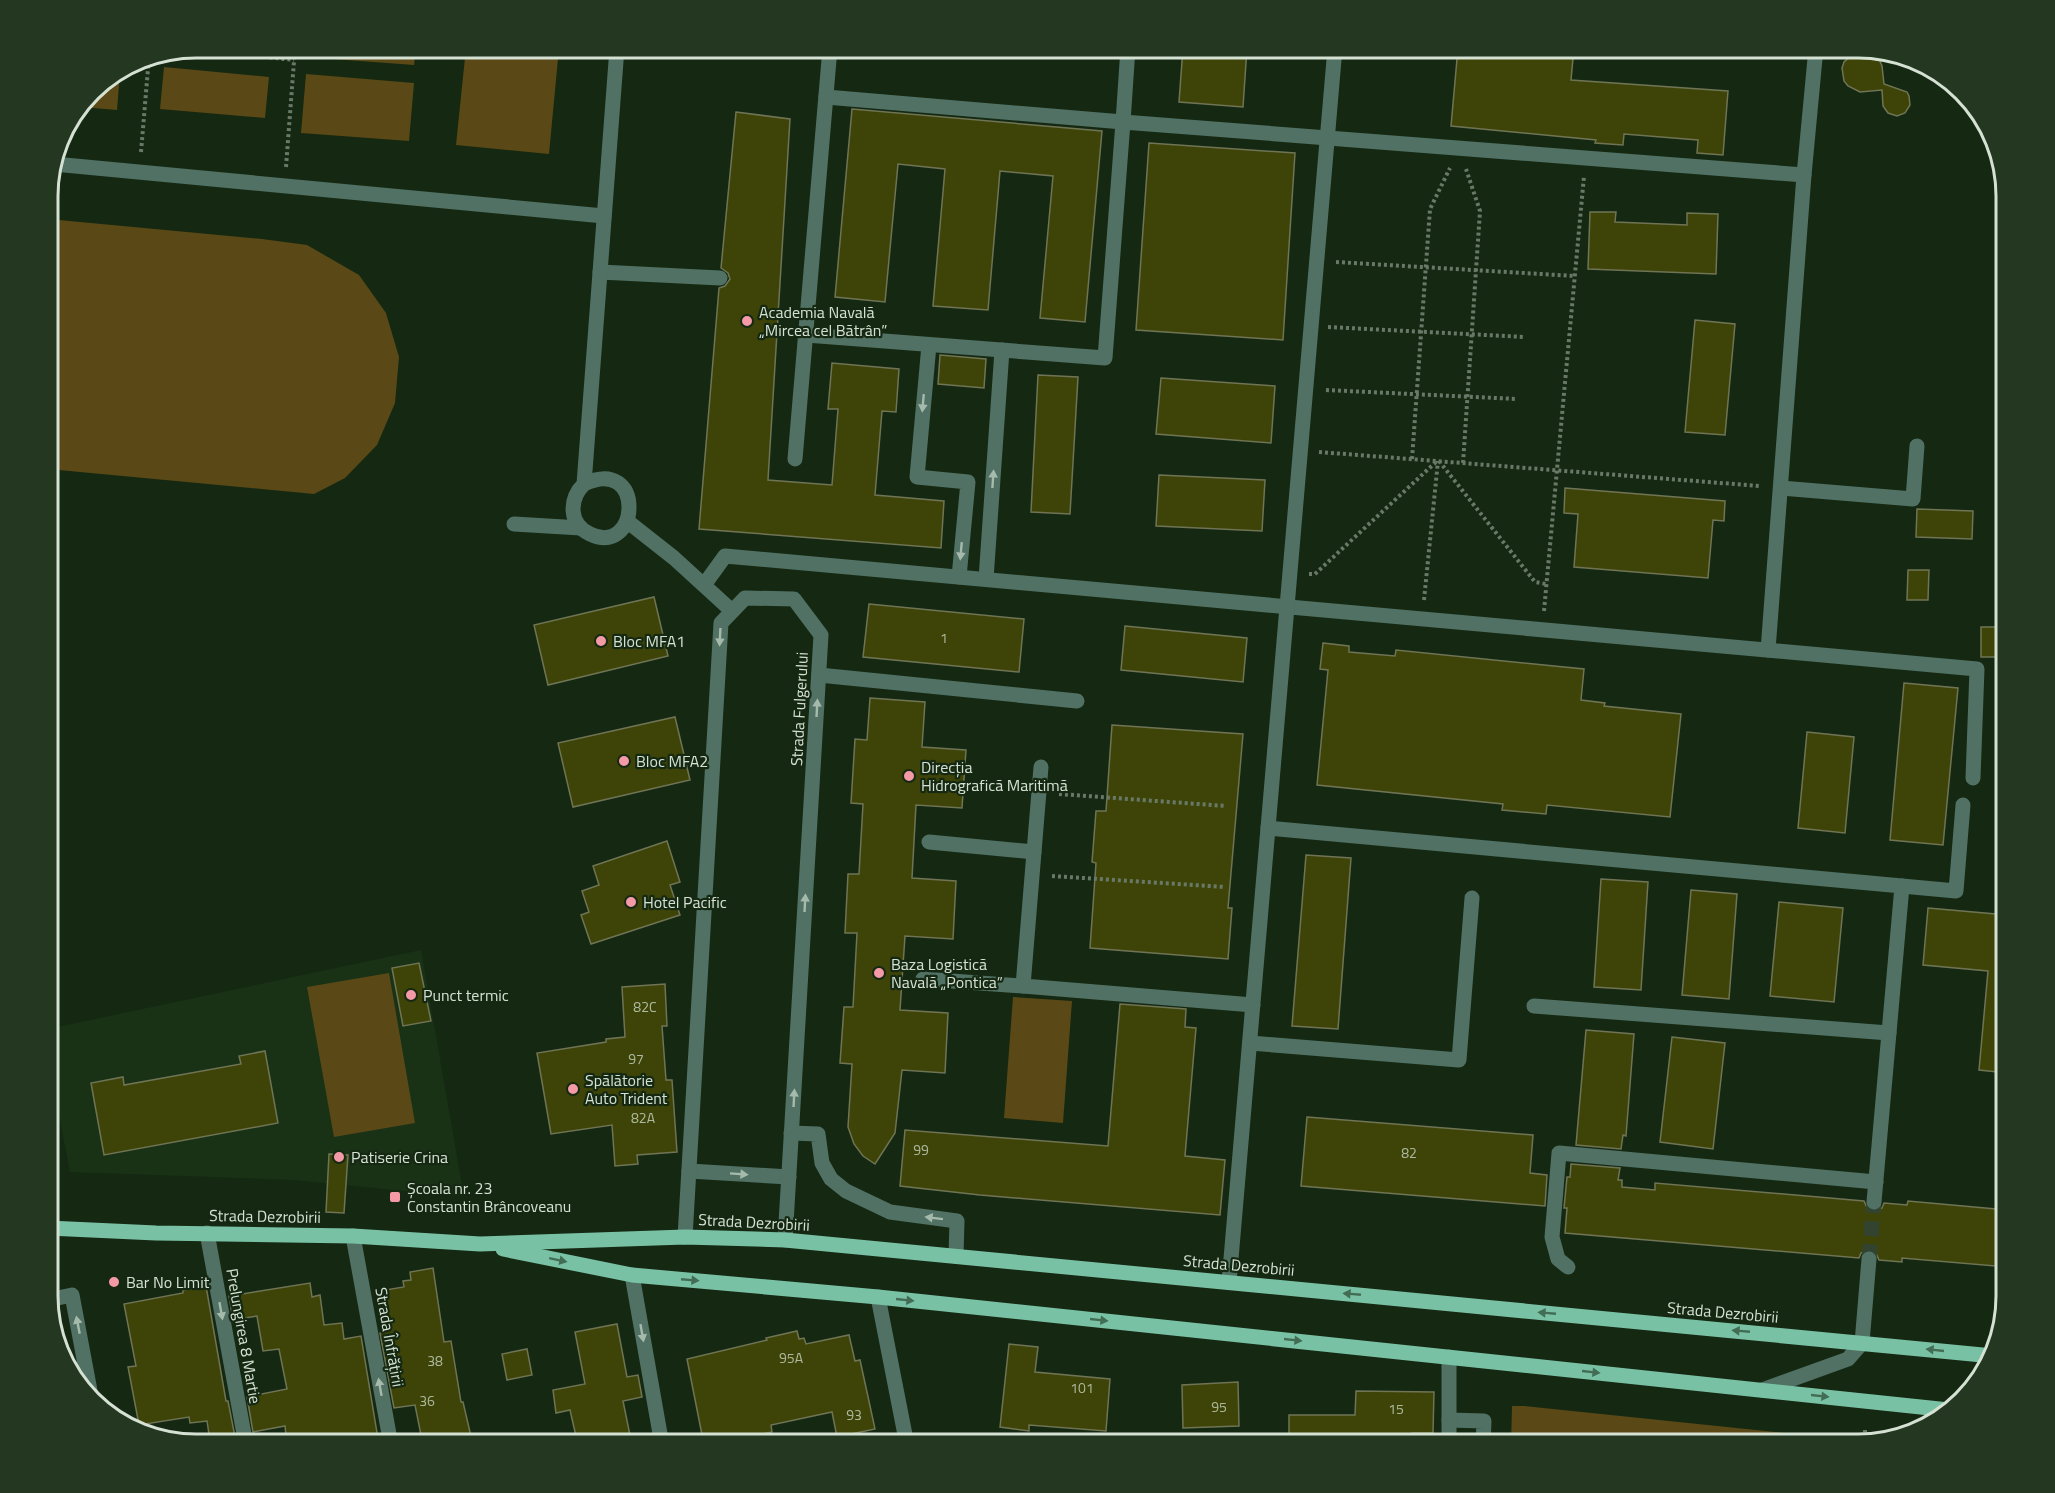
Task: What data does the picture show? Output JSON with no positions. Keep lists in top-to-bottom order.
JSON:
{
  "streets": {
    "main road": ["Strada Dezrobirii"],
    "street": ["Strada Fulgerului", "Prelungirea 8 Martie", "Strada Înfrățirii"]
  },
  "crossings": [
    ["Strada Fulgerului", "Strada Dezrobirii"],
    ["Strada Dezrobirii", "Prelungirea 8 Martie"],
    ["Strada Dezrobirii", "Strada Înfrățirii"]
  ],
  "one_way": ["Prelungirea 8 Martie", "Strada Înfrățirii"],
  "places": {
    "other": [
      "Academia Navală „Mircea cel Bătrân”",
      "Bloc MFA1",
      "Bloc MFA2",
      "Direcția Hidrografică Maritimă",
      "Hotel Pacific",
      "Baza Logistică Navală „Pontica”",
      "Punct termic",
      "Spălătorie Auto Trident",
      "Patiserie Crina",
      "Bar No Limit"
    ],
    "transit": ["Școala nr. 23 Constantin Brâncoveanu"]
  },
  "house_numbers": [
    "1",
    "82C",
    "97",
    "82A",
    "99",
    "82",
    "95A",
    "38",
    "101",
    "36",
    "95",
    "15",
    "93"
  ]
}
